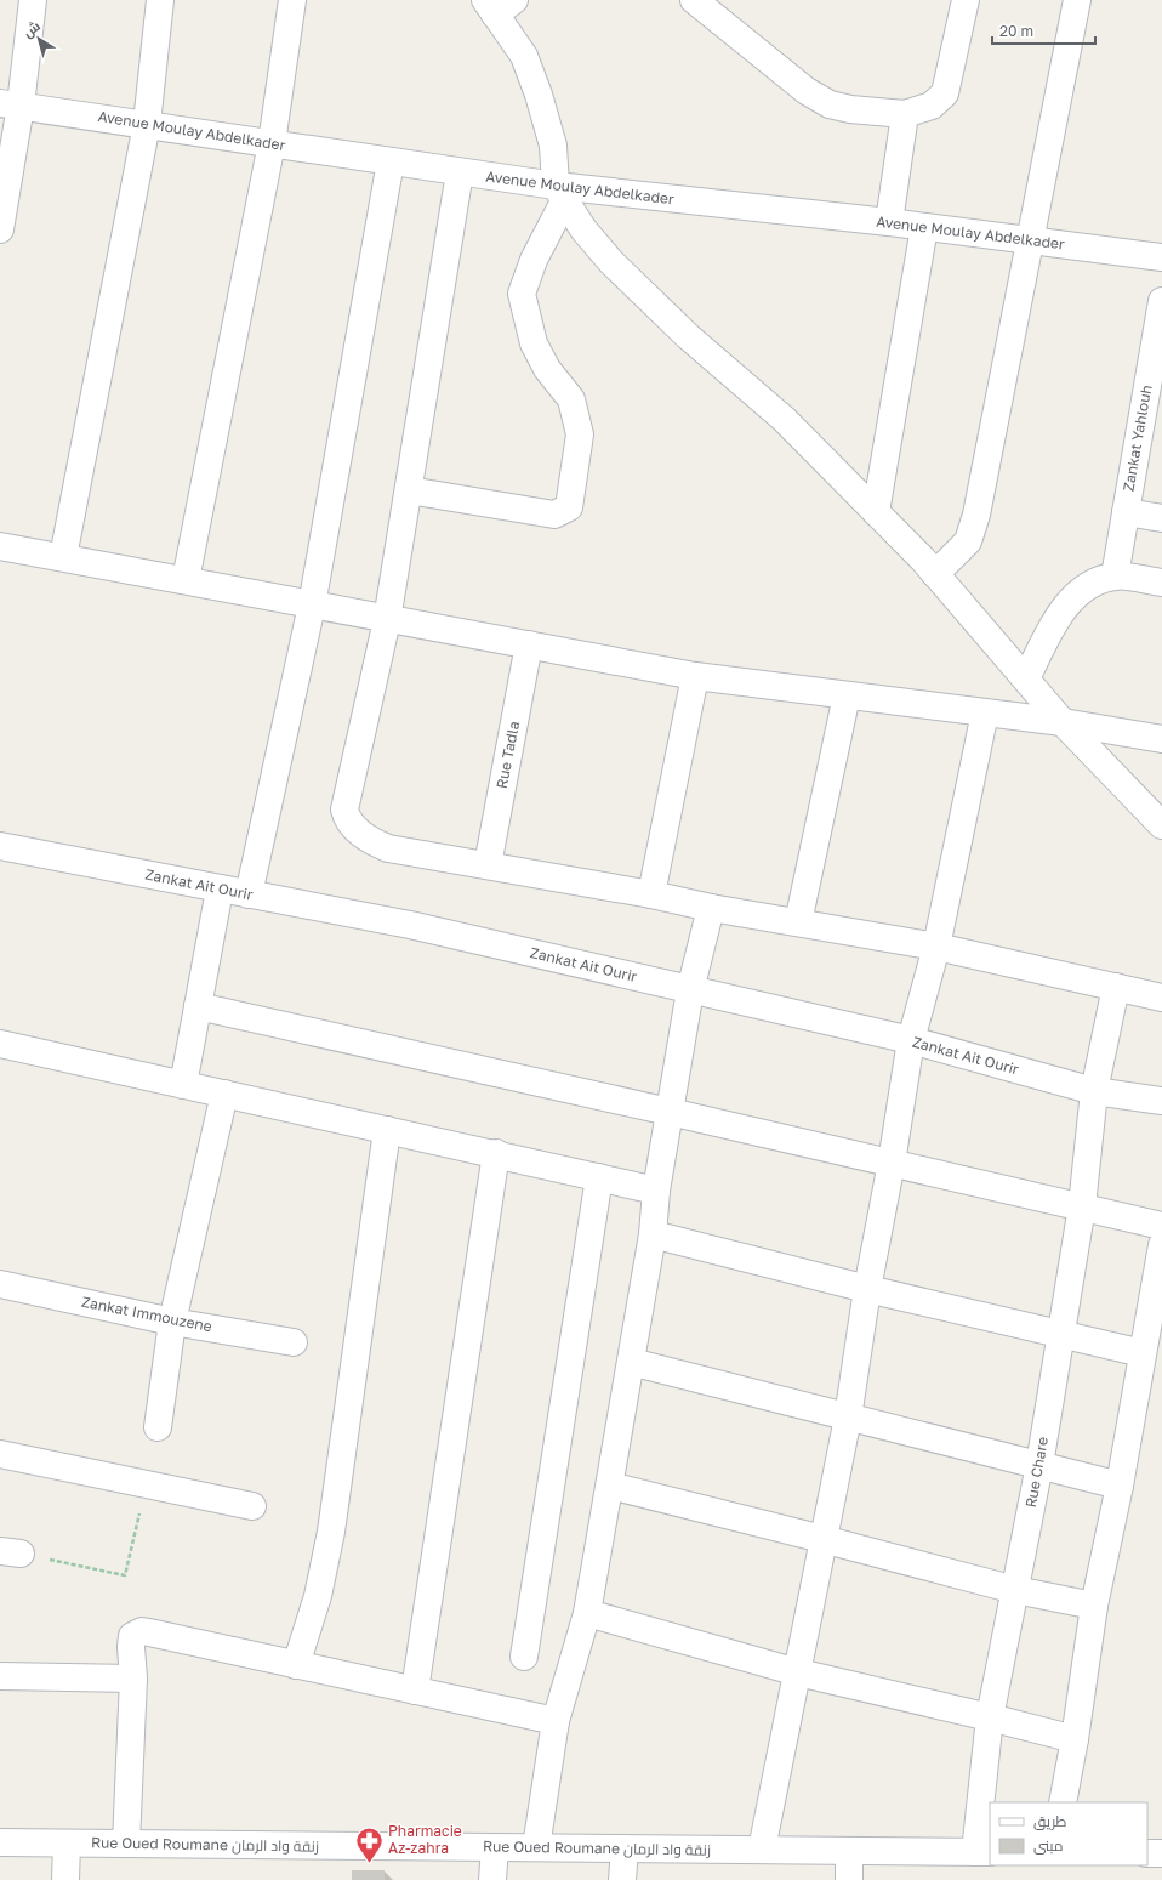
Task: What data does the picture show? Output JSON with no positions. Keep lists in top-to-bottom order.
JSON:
{
  "streets": {
    "street": [
      "Avenue Moulay Abdelkader",
      "Zankat Yahlouh",
      "Rue Tadla",
      "Zankat Ait Ourir",
      "Zankat Immouzene",
      "Rue Chare",
      "Rue Oued Roumane زنقة واد الرمان"
    ]
  },
  "crossings": [
    ["Zankat Ait Ourir", "Rue Chare"],
    ["Rue Chare", "Rue Oued Roumane زنقة واد الرمان"]
  ],
  "places": {
    "pharmacy": ["Pharmacie Az-zahra"]
  },
  "legend": ["طريق", "مبنى"],
  "scale_bar": "20 m",
  "north": "top left"
}
